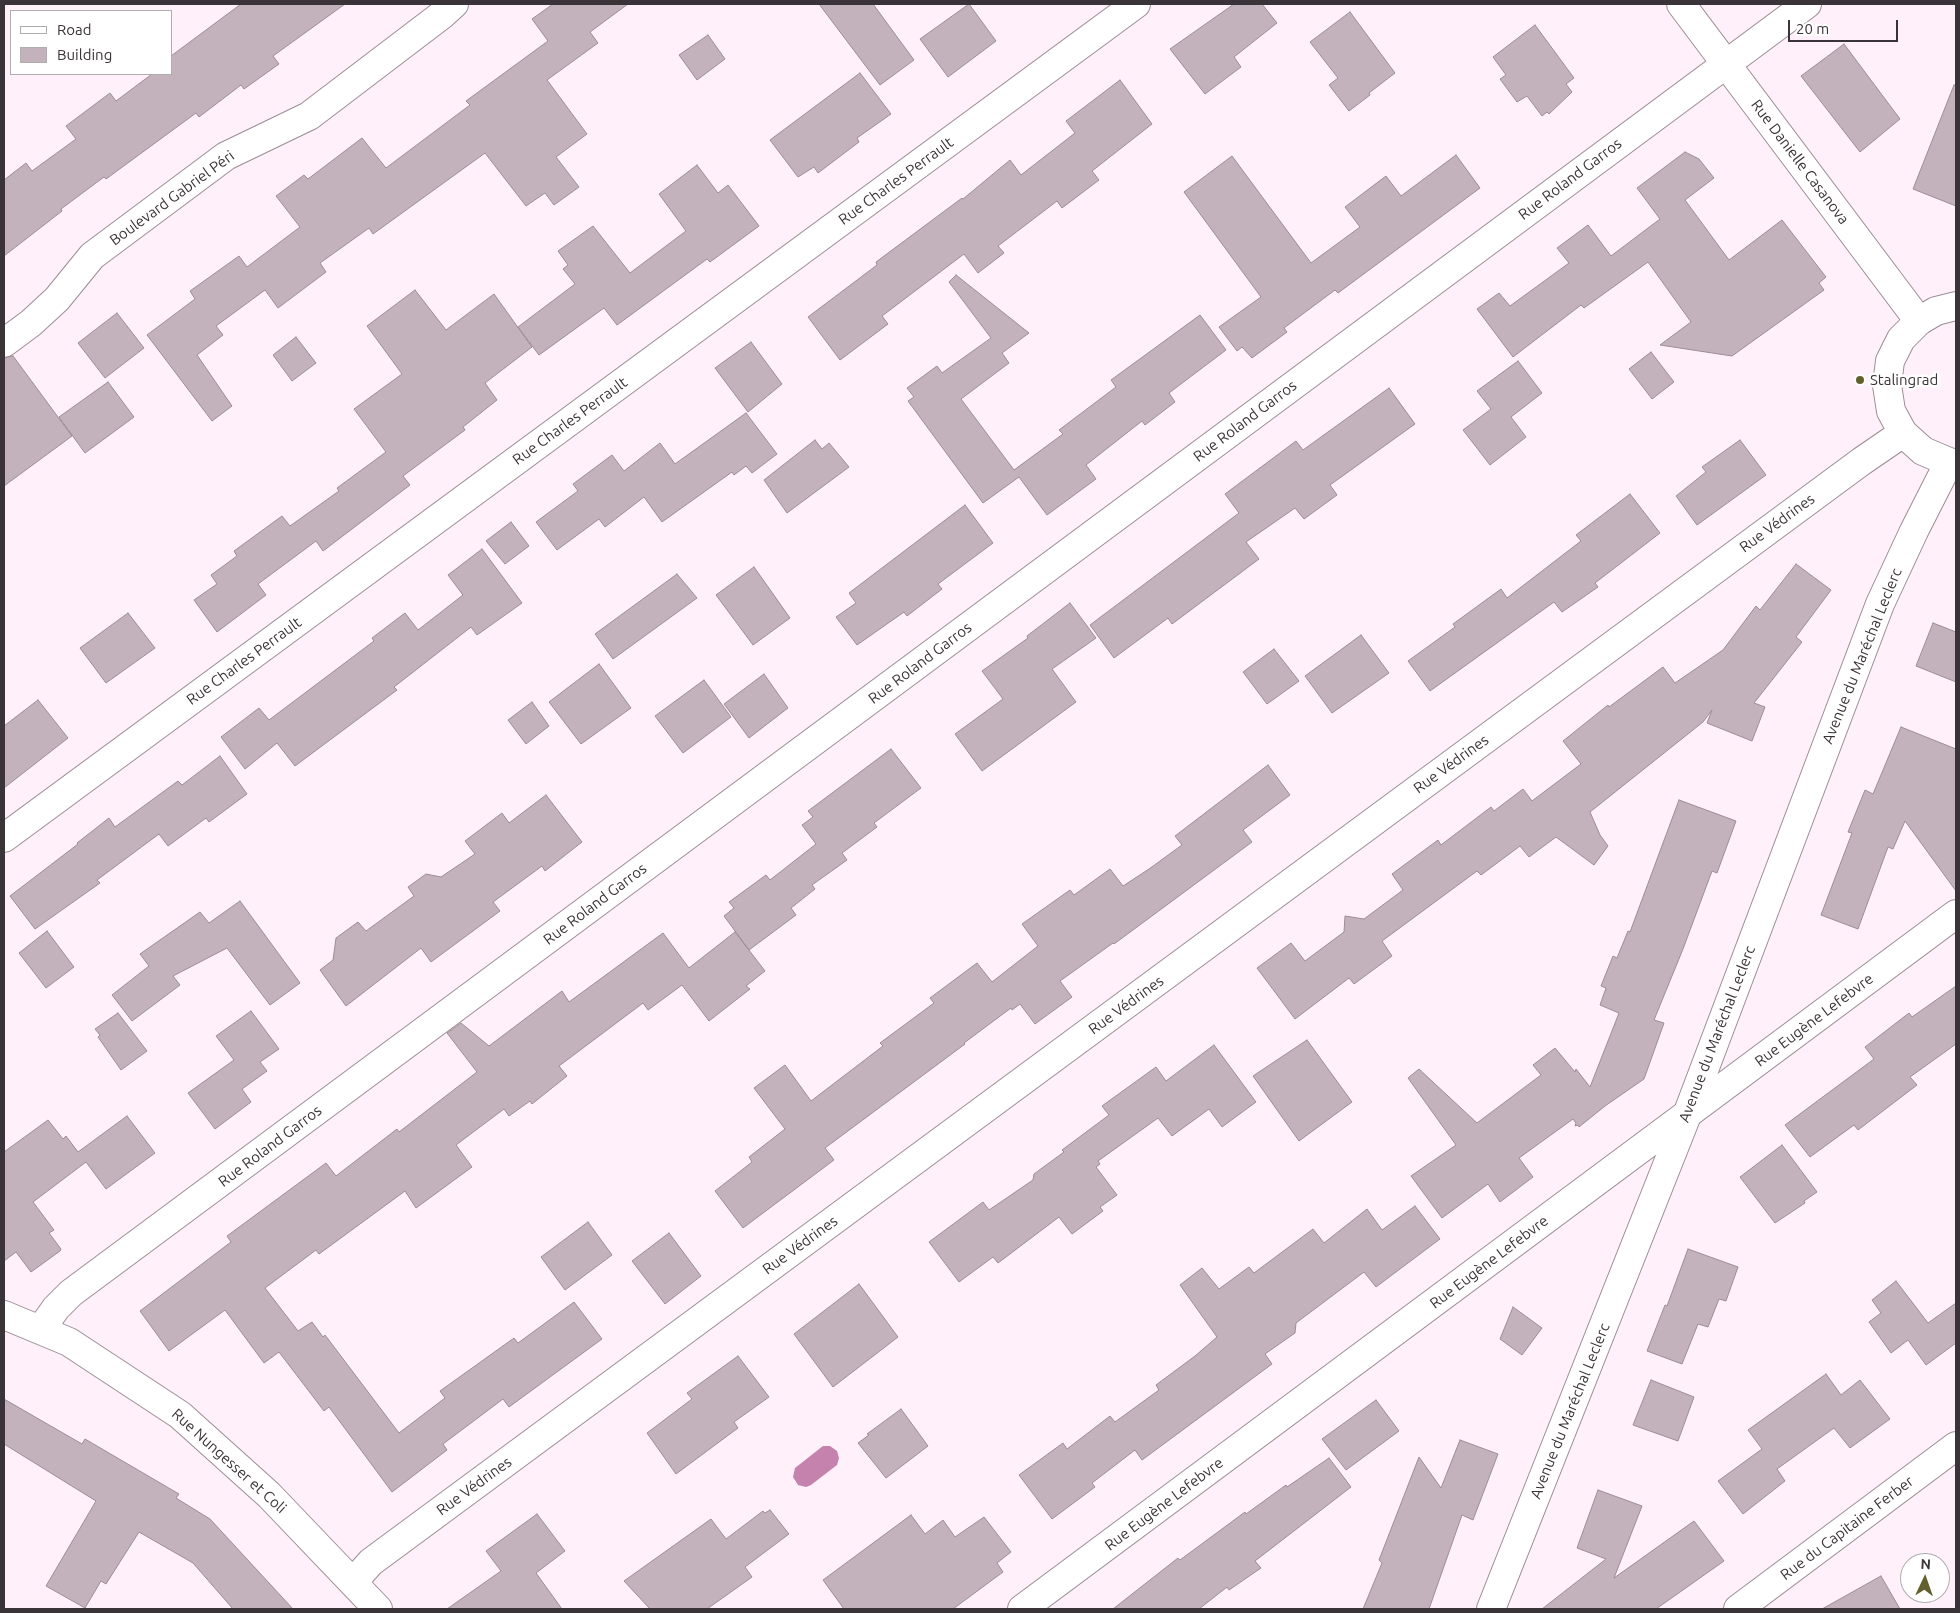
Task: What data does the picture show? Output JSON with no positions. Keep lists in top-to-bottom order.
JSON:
{
  "streets": {
    "street": [
      "Rue Danielle Casanova",
      "Rue Roland Garros",
      "Rue Charles Perrault",
      "Boulevard Gabriel Péri",
      "Rue Védrines",
      "Avenue du Maréchal Leclerc",
      "Rue Eugène Lefebvre",
      "Rue Nungesser et Coli",
      "Rue du Capitaine Ferber"
    ]
  },
  "crossings": [
    ["Rue Danielle Casanova", "Rue Roland Garros"],
    ["Rue Roland Garros", "Rue Nungesser et Coli"],
    ["Rue Védrines", "Rue Nungesser et Coli"],
    ["Avenue du Maréchal Leclerc", "Rue Eugène Lefebvre"]
  ],
  "places": ["Stalingrad"],
  "legend": ["Road", "Building"],
  "scale_bar": "20 m",
  "north": "top"
}
